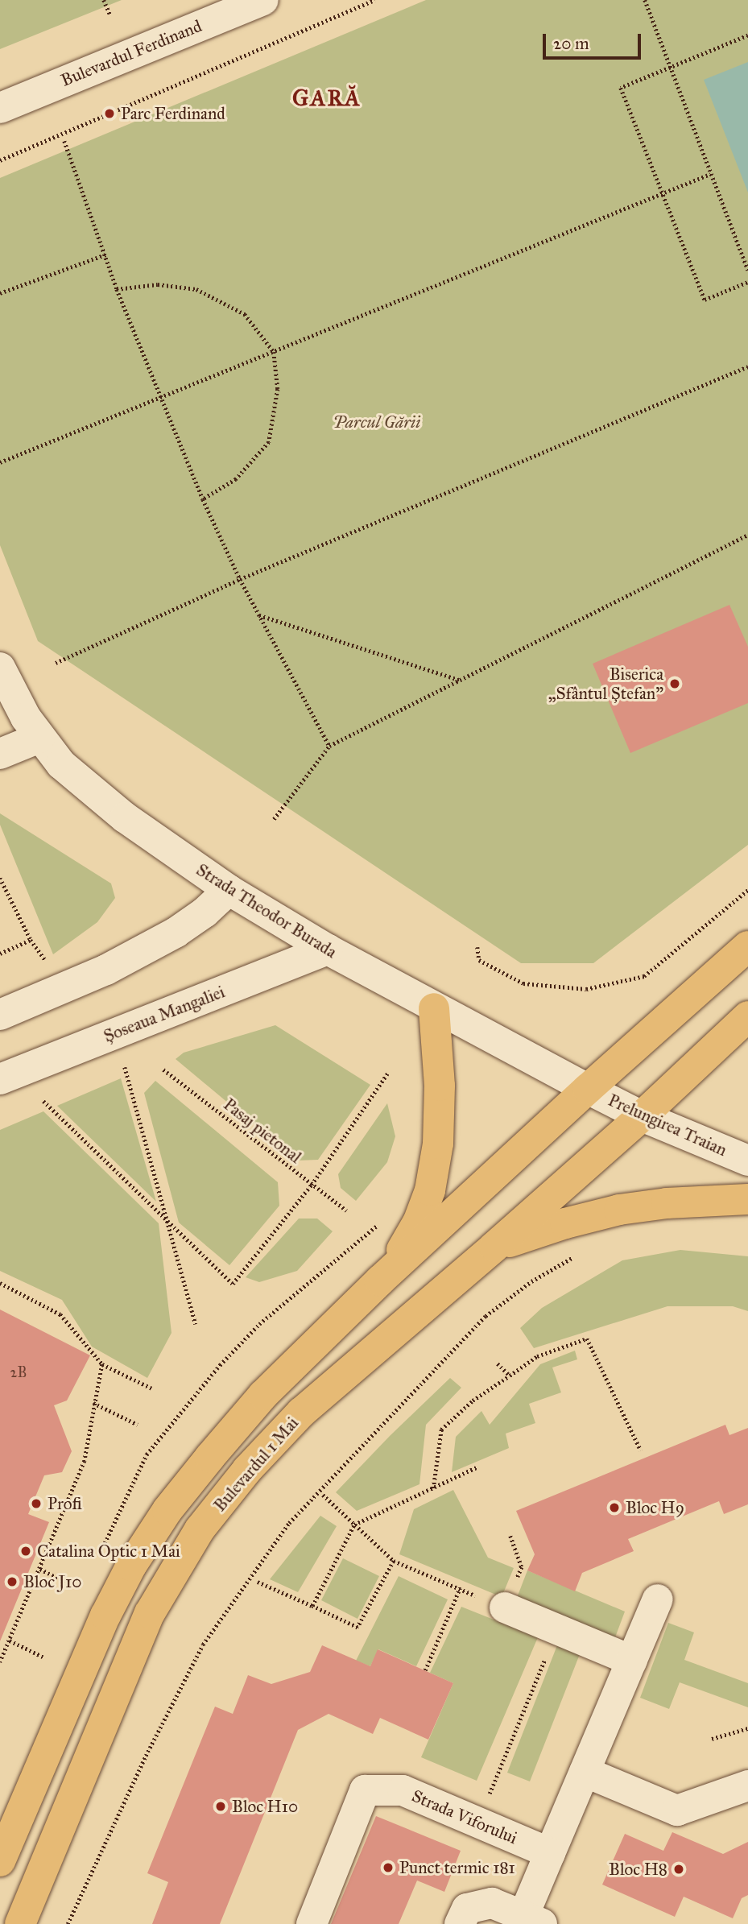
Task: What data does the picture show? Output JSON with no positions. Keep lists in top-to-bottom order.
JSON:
{
  "streets": {
    "main road": ["Bulevardul 1 Mai"],
    "street": [
      "Bulevardul Ferdinand",
      "Strada Theodor Burada",
      "Șoseaua Mangaliei",
      "Prelungirea Traian",
      "Strada Viforului"
    ],
    "path": ["Pasaj pietonal"]
  },
  "crossings": [
    ["Strada Theodor Burada", "Șoseaua Mangaliei"],
    ["Strada Theodor Burada", "Prelungirea Traian"],
    ["Prelungirea Traian", "Bulevardul 1 Mai"]
  ],
  "districts": ["GARĂ"],
  "parks": ["Parcul Gării"],
  "places": [
    "Parc Ferdinand",
    "Biserica „Sfântul Ștefan”",
    "Profi",
    "Bloc H9",
    "Catalina Optic 1 Mai",
    "Bloc J10",
    "Bloc H10",
    "Punct termic 181",
    "Bloc H8"
  ],
  "house_numbers": ["2B"],
  "scale_bar": "20 m"
}
